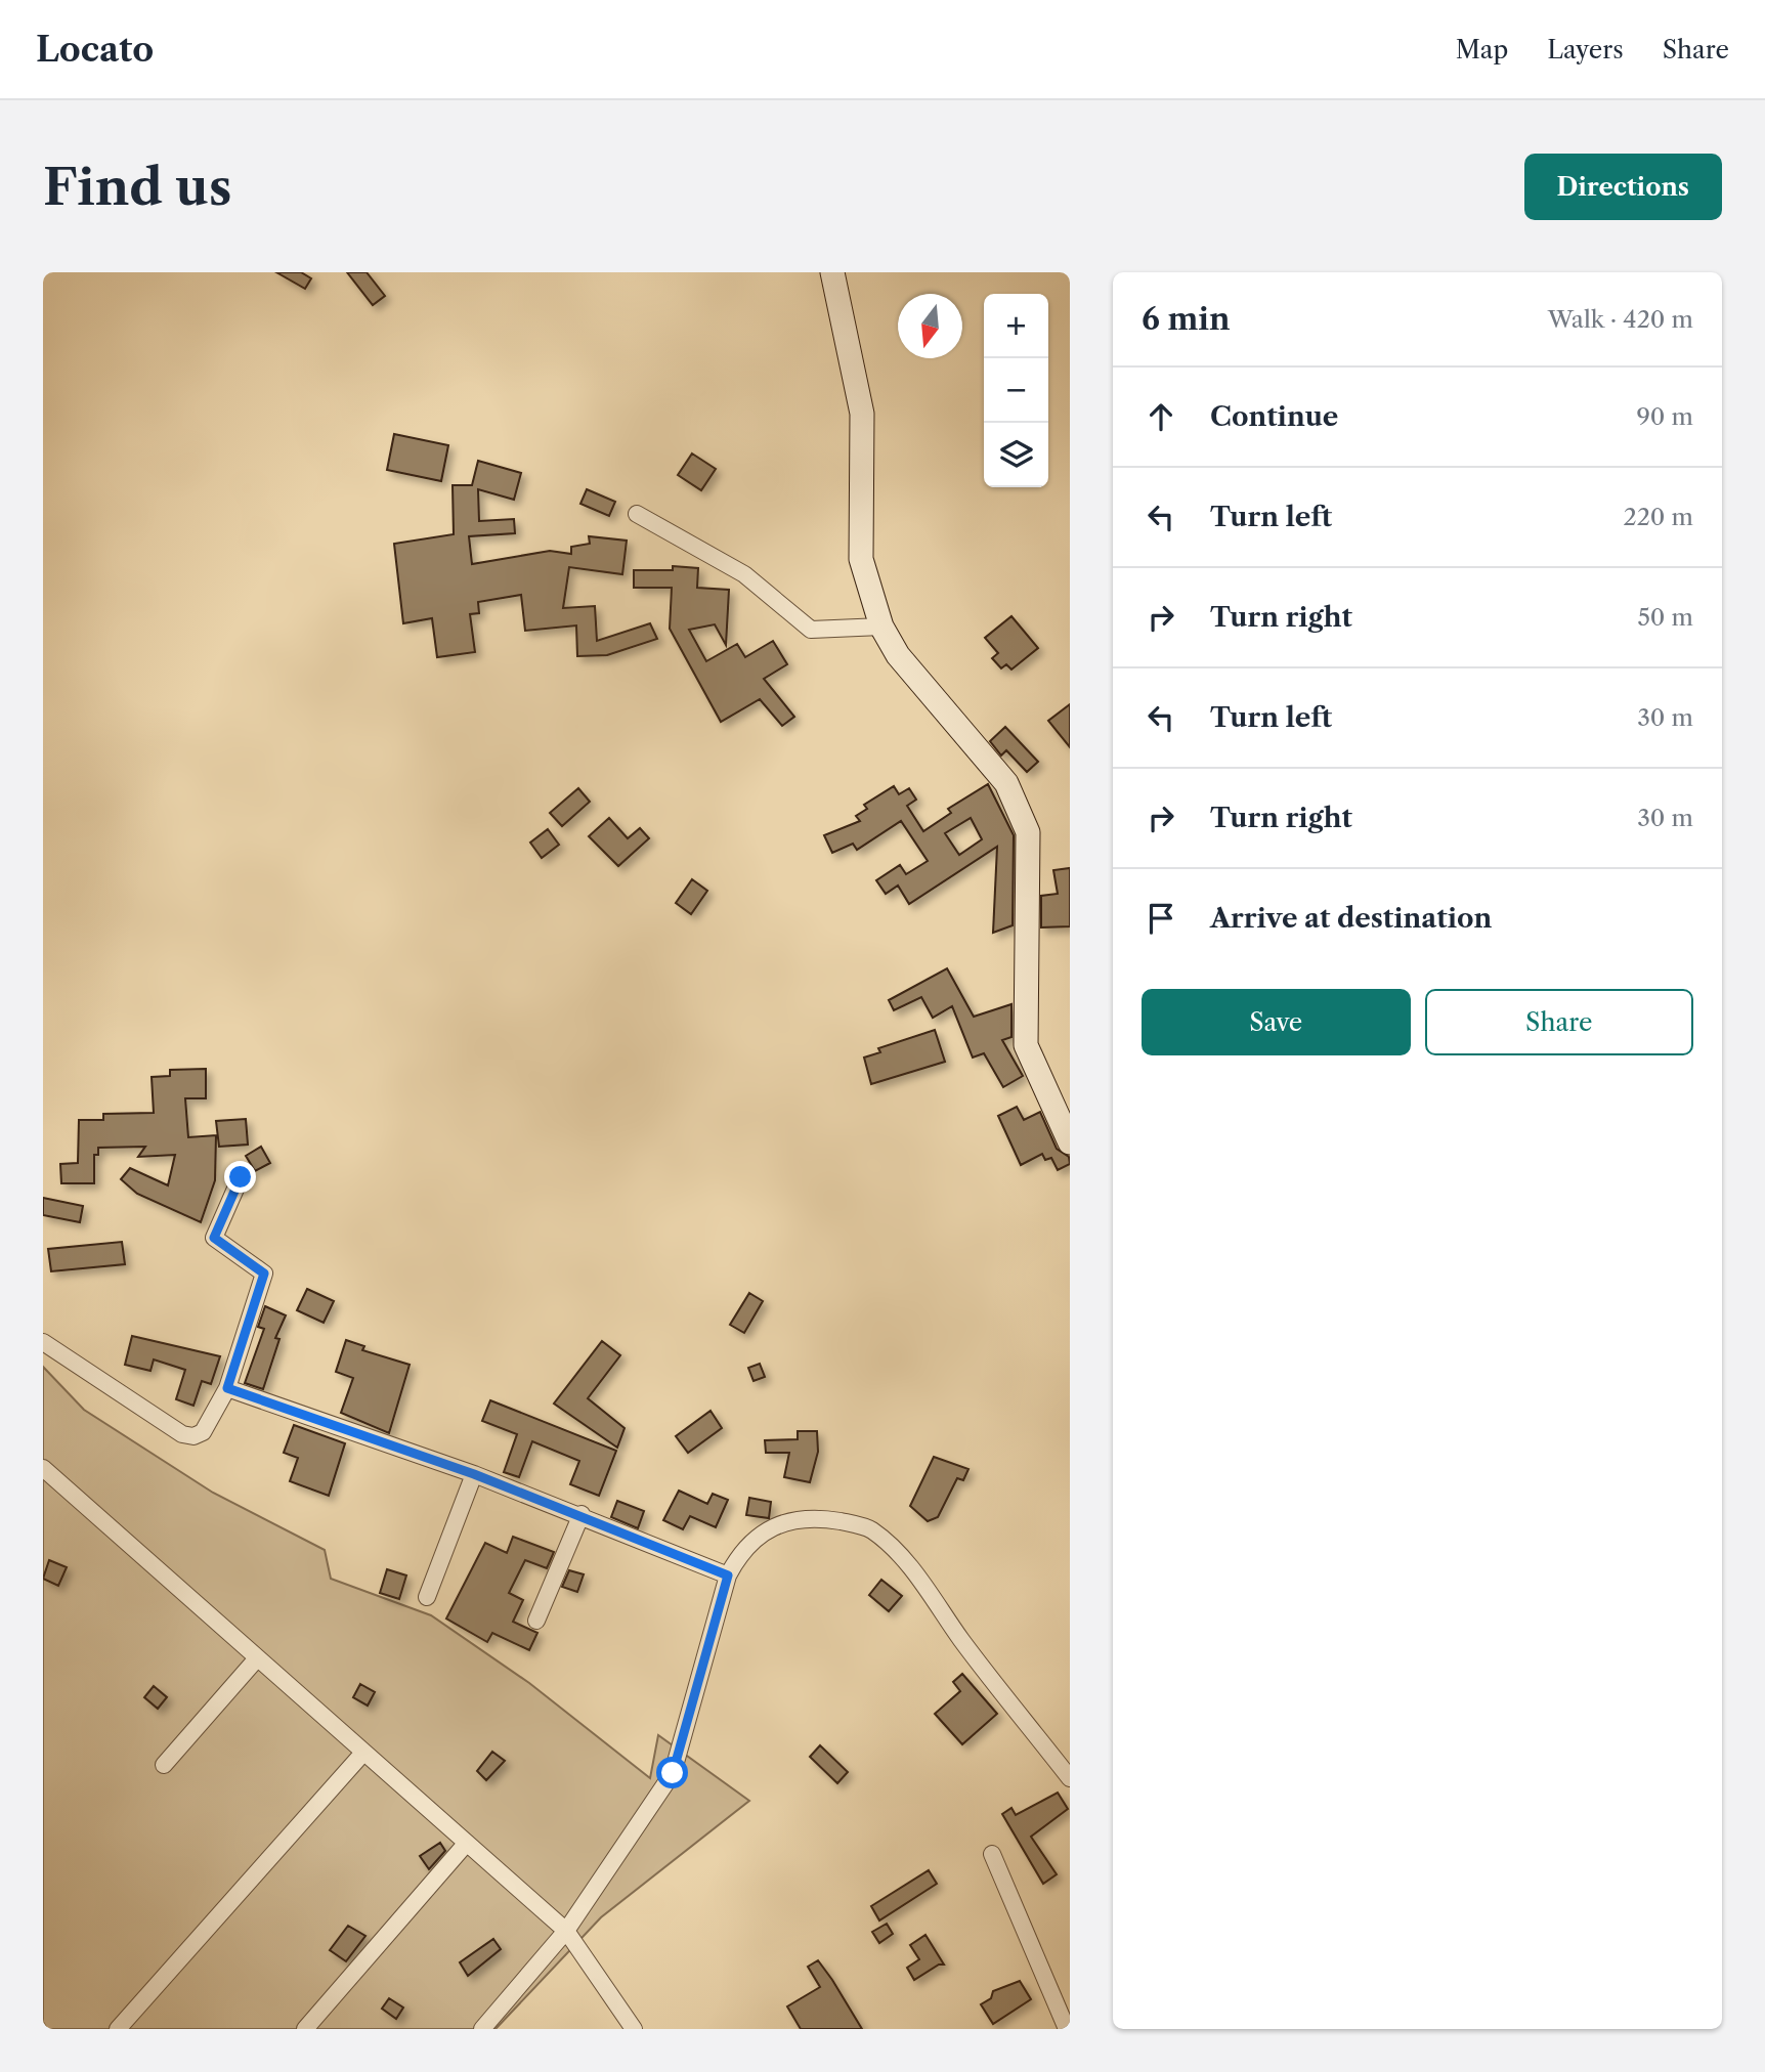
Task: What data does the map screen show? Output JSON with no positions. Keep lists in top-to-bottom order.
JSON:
{
  "north": "bottom",
  "page": {
    "header": "Locato",
    "nav": ["Map", "Layers", "Share"],
    "buttons": [
      "Directions",
      ["Save", "Share"]
    ],
    "title": "Find us",
    "heading": ["6 min", "Walk · 420 m"],
    "map_buttons": ["+", "−"],
    "list": [
      ["Continue", "90 m"],
      ["Turn left", "220 m"],
      ["Turn right", "50 m"],
      ["Turn left", "30 m"],
      ["Turn right", "30 m"],
      "Arrive at destination"
    ]
  }
}
